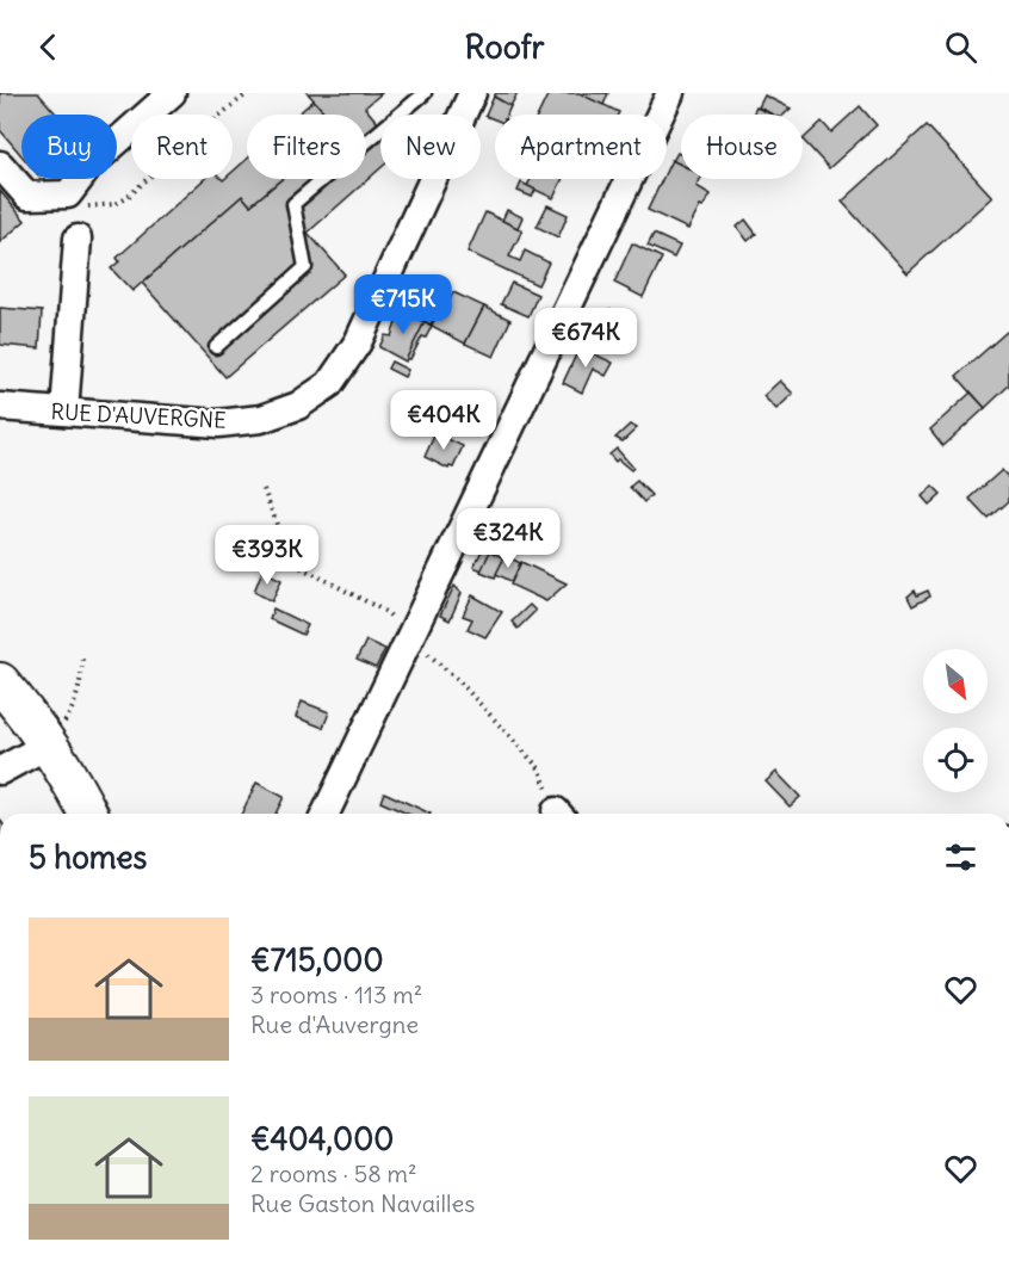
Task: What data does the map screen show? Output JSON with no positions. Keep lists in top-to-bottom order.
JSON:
{
  "streets": {
    "street": ["RUE D'AUVERGNE"]
  },
  "north": "bottom right",
  "page": {
    "header": "Roofr",
    "chip": [
      "Buy",
      "Rent",
      "Filters",
      "New",
      "Apartment",
      "House"
    ],
    "price": [
      "€715K",
      "€674K",
      "€404K",
      "€324K",
      "€393K"
    ],
    "heading": "5 homes",
    "list": [
      {
        "name": "€715,000",
        "note": "3 rooms · 113 m² · Rue d'Auvergne"
      },
      {
        "name": "€404,000",
        "note": "2 rooms · 58 m² · Rue Gaston Navailles"
      }
    ]
  }
}
